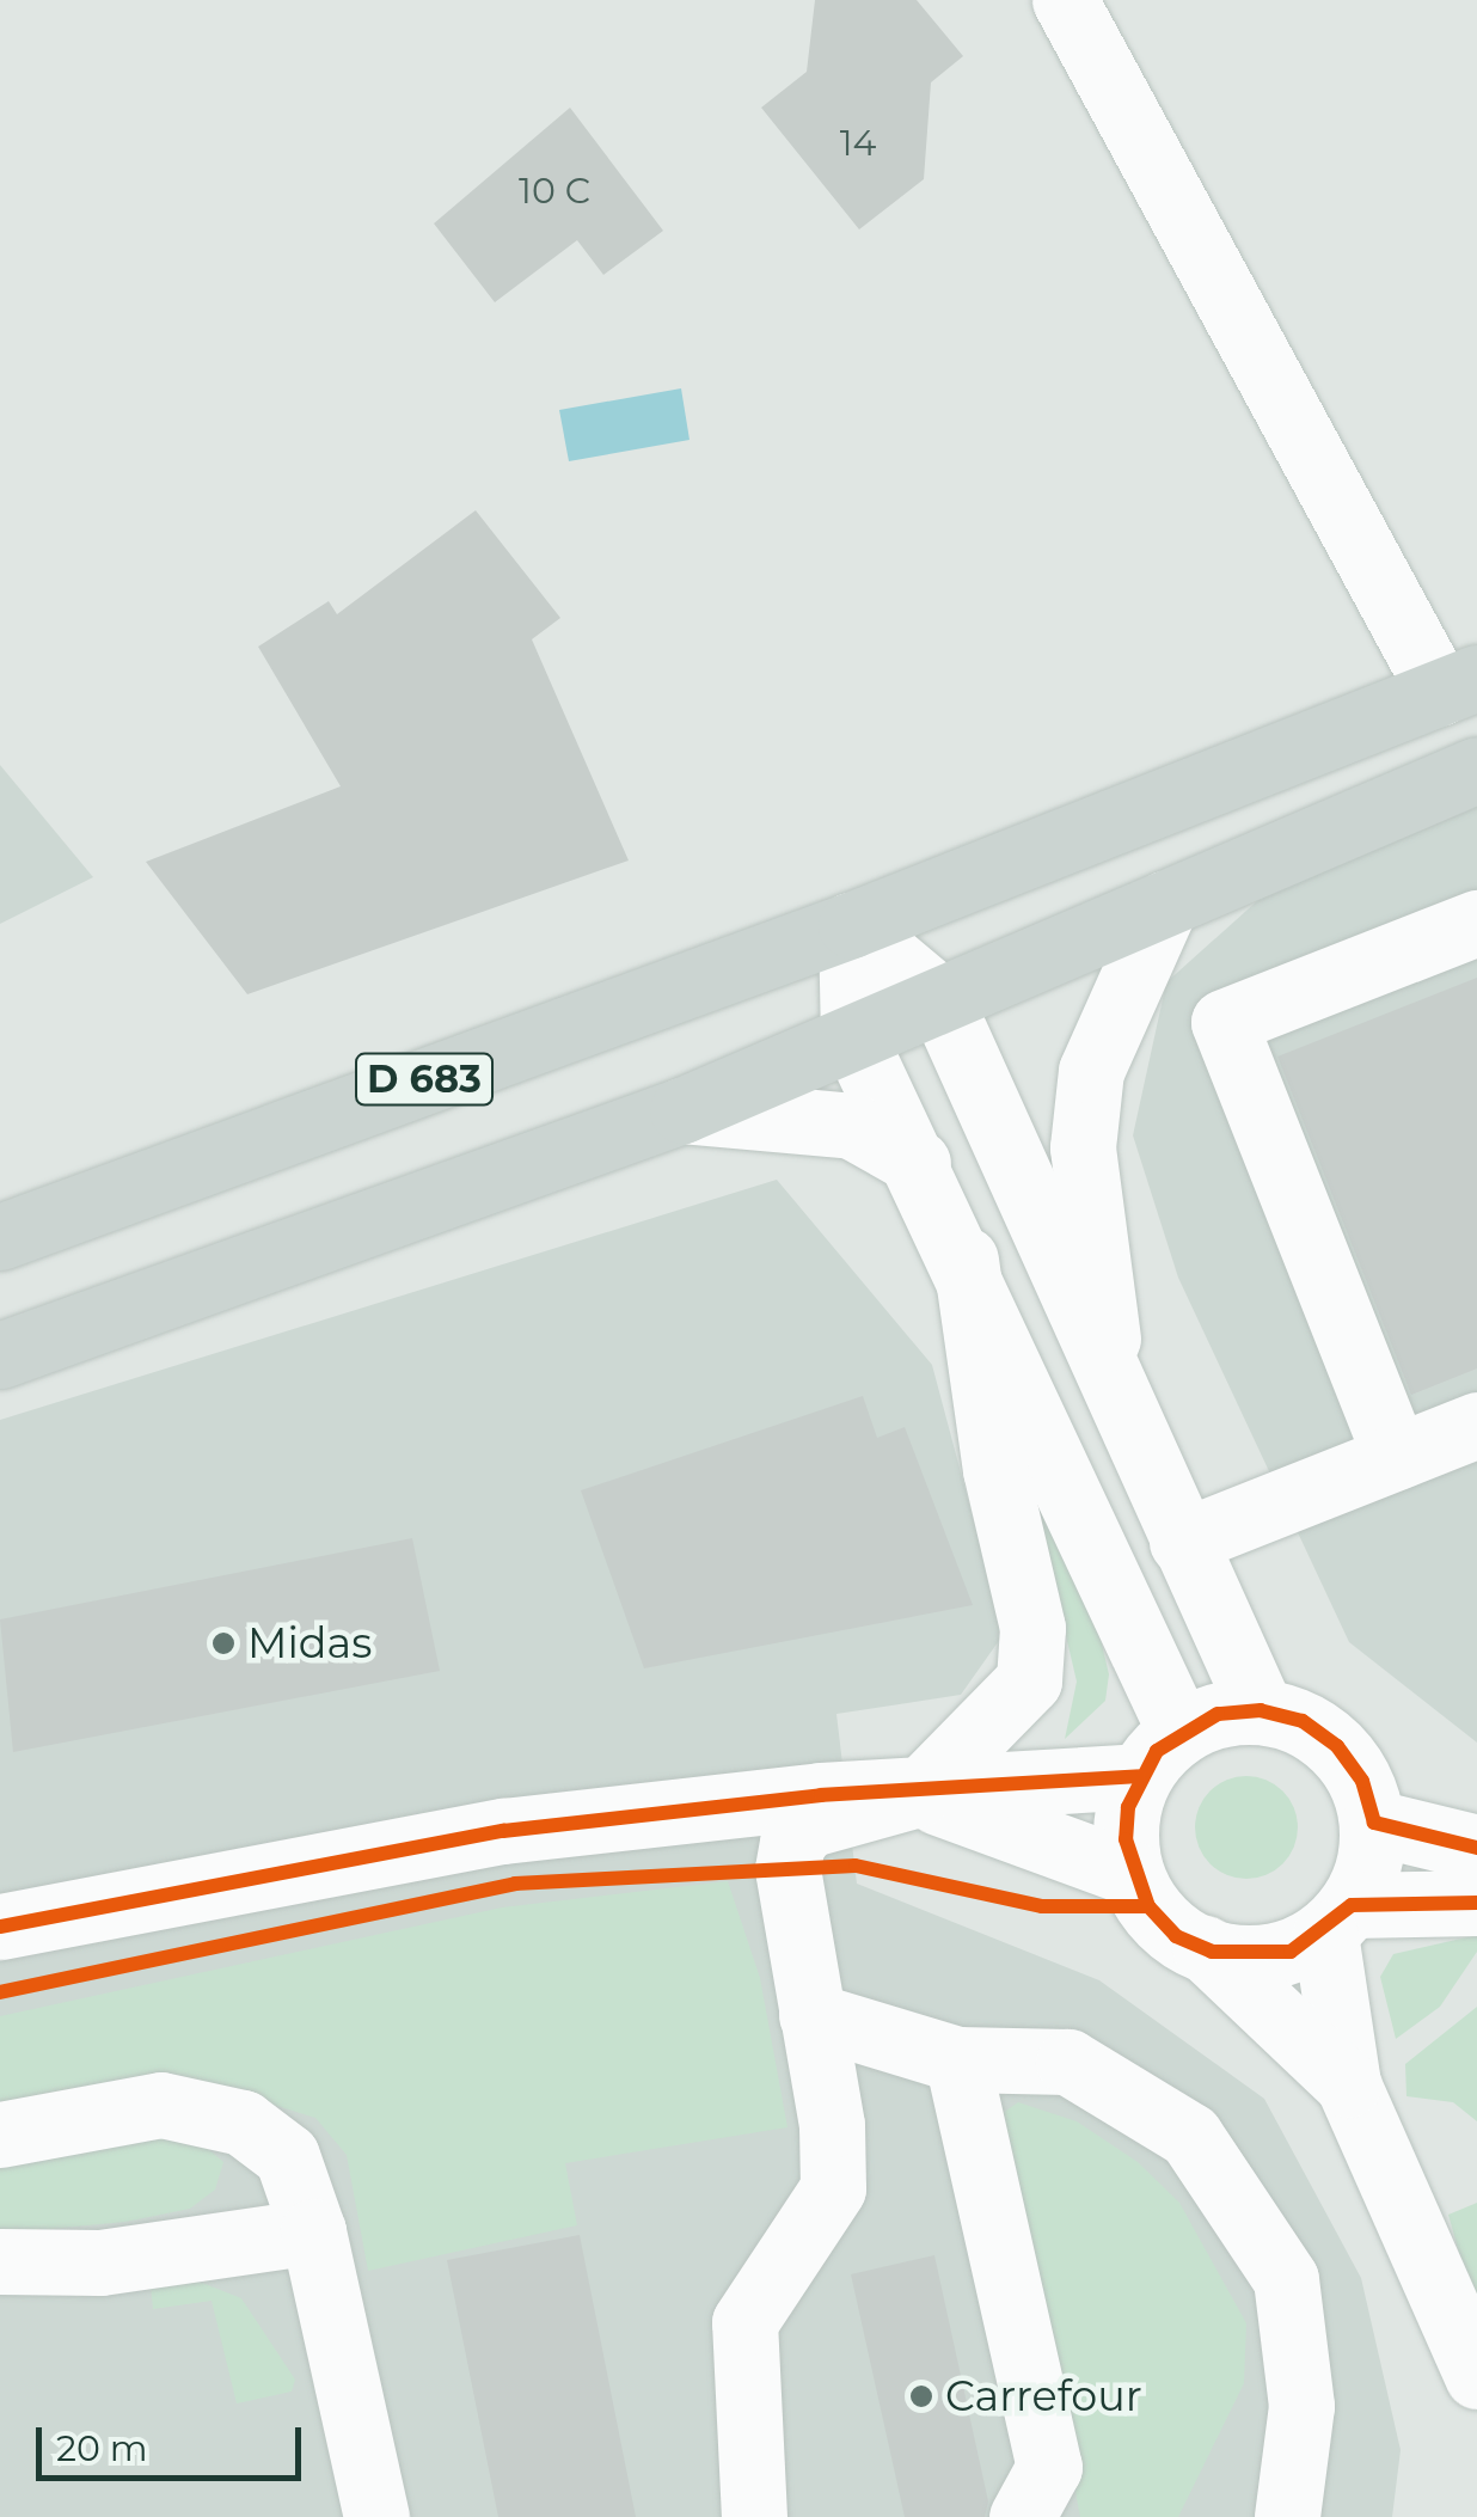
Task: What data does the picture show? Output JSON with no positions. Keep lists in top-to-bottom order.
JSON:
{
  "streets": {
    "main road": ["D 683"]
  },
  "places": ["Midas", "Carrefour"],
  "house_numbers": ["14", "10 C"],
  "scale_bar": "20 m"
}
